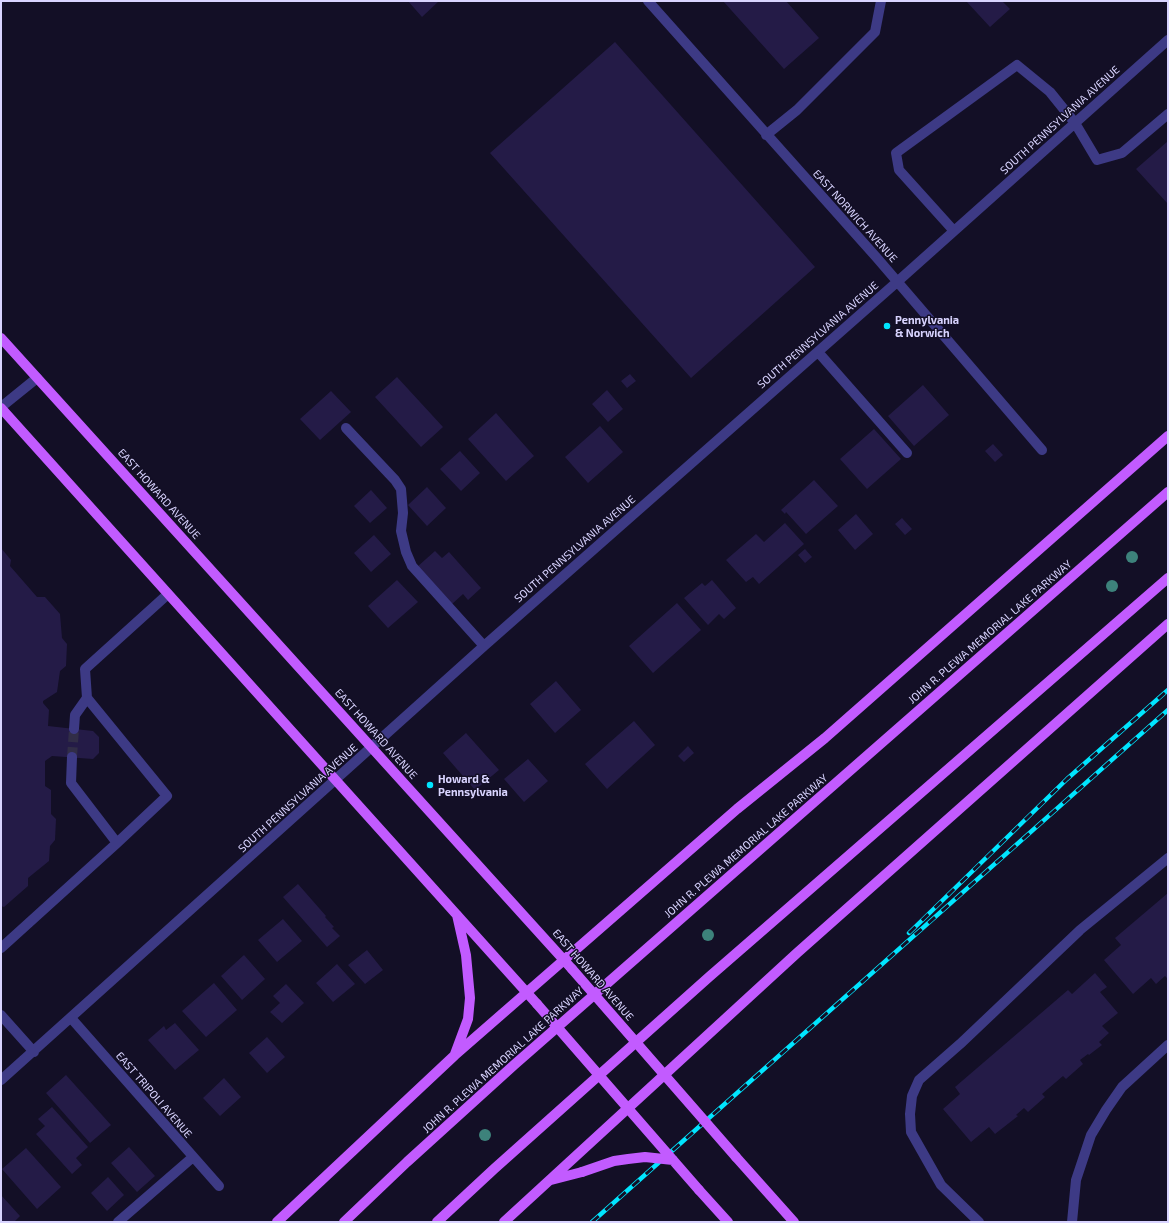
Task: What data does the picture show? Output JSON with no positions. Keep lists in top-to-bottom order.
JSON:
{
  "streets": {
    "main road": ["EAST HOWARD AVENUE", "JOHN R. PLEWA MEMORIAL LAKE PARKWAY"],
    "street": ["SOUTH PENNSYLVANIA AVENUE", "EAST NORWICH AVENUE", "EAST TRIPOLI AVENUE"]
  },
  "crossings": [
    ["SOUTH PENNSYLVANIA AVENUE", "EAST NORWICH AVENUE"],
    ["SOUTH PENNSYLVANIA AVENUE", "EAST HOWARD AVENUE"],
    ["SOUTH PENNSYLVANIA AVENUE", "EAST TRIPOLI AVENUE"]
  ],
  "places": ["Pennylvania & Norwich", "Howard & Pennsylvania"]
}
